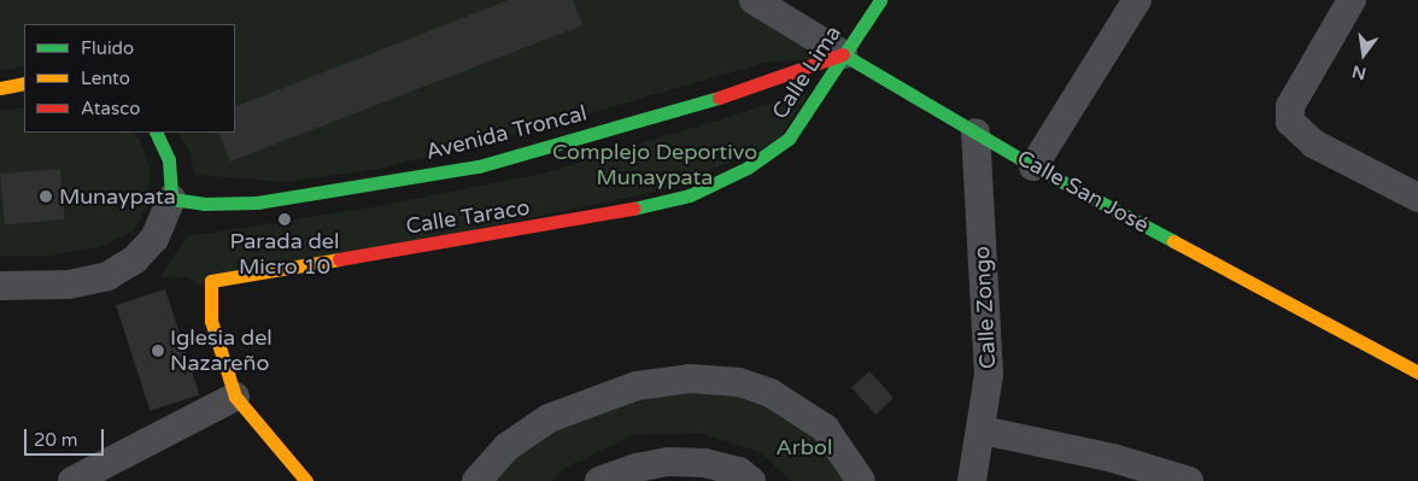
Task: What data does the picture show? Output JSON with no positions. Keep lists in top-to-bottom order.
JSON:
{
  "streets": {
    "street": [
      "Calle Lima",
      "Avenida Troncal",
      "Calle San José",
      "Calle Taraco",
      "Calle Zongo"
    ]
  },
  "crossings": [
    ["Calle Lima", "Avenida Troncal"],
    ["Calle Lima", "Calle San José"],
    ["Calle Lima", "Calle Taraco"],
    ["Avenida Troncal", "Calle San José"],
    ["Calle San José", "Calle Zongo"]
  ],
  "parks": ["Complejo Deportivo Munaypata", "Arbol"],
  "places": ["Munaypata", "Parada del Micro 10", "Iglesia del Nazareño"],
  "legend": ["Fluido", "Lento", "Atasco"],
  "scale_bar": "20 m",
  "north": "bottom"
}
